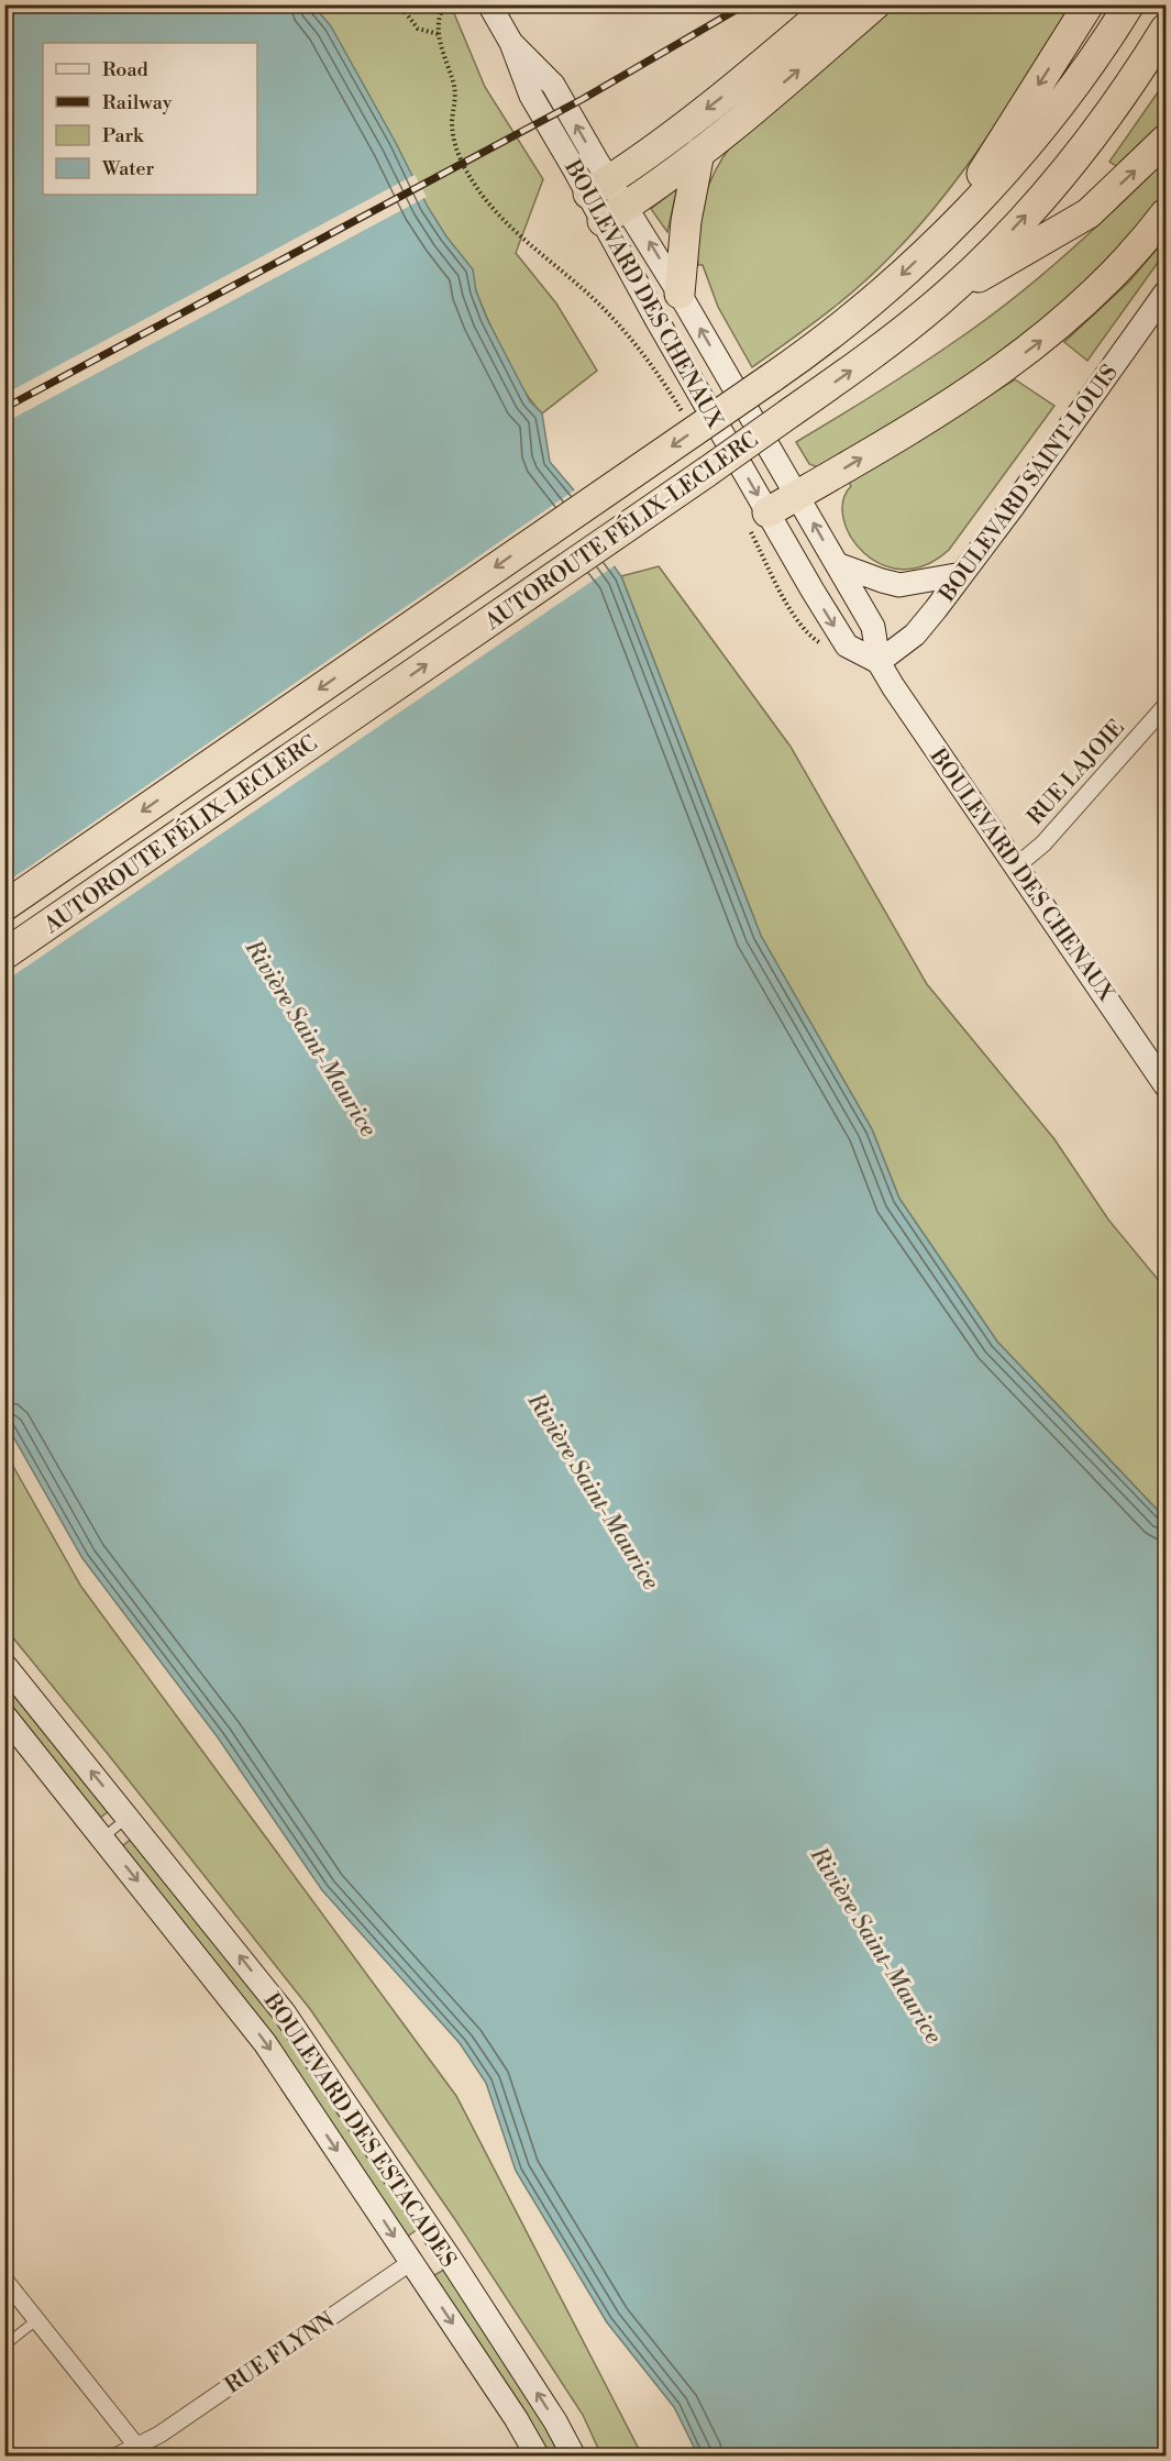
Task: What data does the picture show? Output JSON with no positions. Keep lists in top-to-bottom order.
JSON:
{
  "streets": {
    "highway": ["AUTOROUTE FÉLIX-LECLERC"],
    "street": [
      "BOULEVARD DES CHENAUX",
      "BOULEVARD SAINT-LOUIS",
      "RUE LAJOIE",
      "BOULEVARD DES ESTACADES",
      "RUE FLYNN"
    ]
  },
  "crossings": [
    ["BOULEVARD DES CHENAUX", "BOULEVARD SAINT-LOUIS"],
    ["BOULEVARD DES CHENAUX", "RUE LAJOIE"],
    ["BOULEVARD DES ESTACADES", "RUE FLYNN"]
  ],
  "water": ["Rivière Saint-Maurice"],
  "legend": [
    "Road",
    "Railway",
    "Park",
    "Water"
  ]
}
